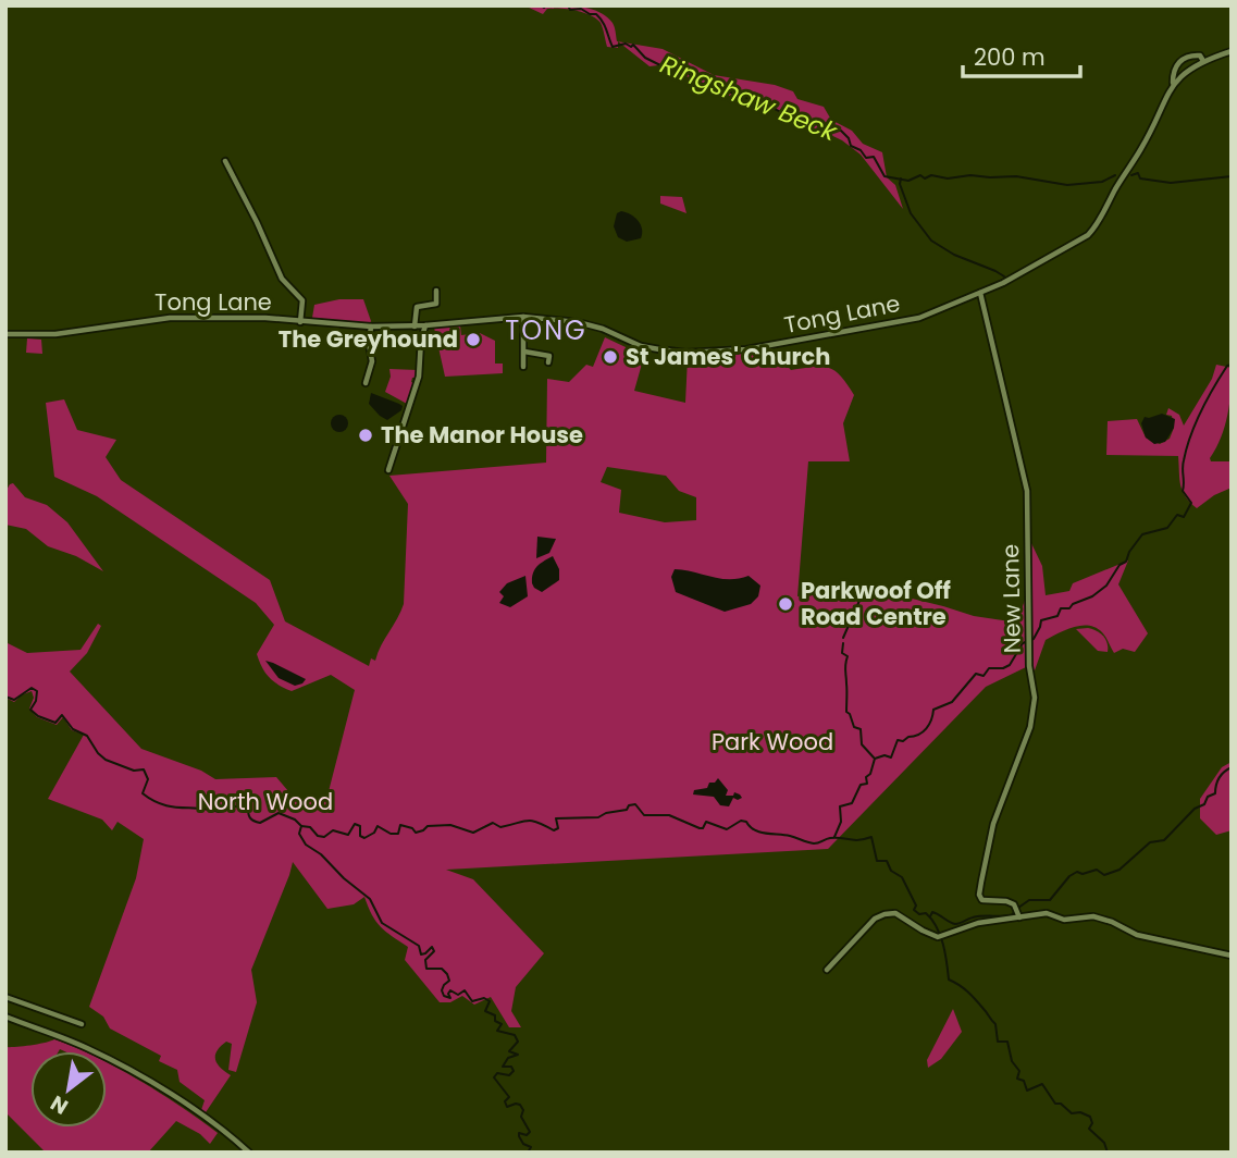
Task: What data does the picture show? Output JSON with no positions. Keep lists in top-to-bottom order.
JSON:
{
  "streets": {
    "street": ["Tong Lane", "New Lane"]
  },
  "crossings": [
    ["Tong Lane", "New Lane"]
  ],
  "districts": ["TONG"],
  "water": ["Ringshaw Beck"],
  "parks": ["Park Wood", "North Wood"],
  "places": [
    "The Greyhound",
    "St James' Church",
    "The Manor House",
    "Parkwoof Off Road Centre"
  ],
  "scale_bar": "200 m",
  "north": "bottom left"
}
